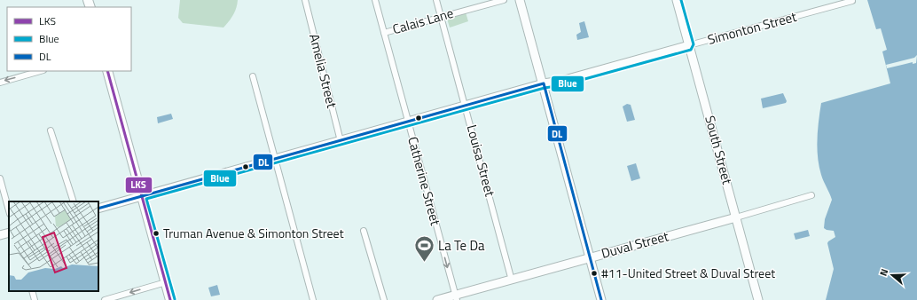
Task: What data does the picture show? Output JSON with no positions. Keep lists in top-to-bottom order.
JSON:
{
  "streets": {
    "street": [
      "Calais Lane",
      "Simonton Street",
      "Amelia Street",
      "South Street",
      "Louisa Street",
      "Catherine Street",
      "Duval Street"
    ]
  },
  "crossings": [
    ["Calais Lane", "Louisa Street"],
    ["Calais Lane", "Catherine Street"],
    ["Simonton Street", "Amelia Street"],
    ["Simonton Street", "South Street"],
    ["Simonton Street", "Louisa Street"],
    ["Simonton Street", "Catherine Street"],
    ["South Street", "Duval Street"],
    ["Louisa Street", "Duval Street"],
    ["Catherine Street", "Duval Street"]
  ],
  "one_way": ["Catherine Street"],
  "places": {
    "other": ["Truman Avenue & Simonton Street", "#11-United Street & Duval Street"],
    "sports": ["La Te Da"]
  },
  "lines": ["transit line Blue", "transit line LKS", "transit line DL"],
  "legend": ["LKS", "Blue", "DL"],
  "north": "left"
}
